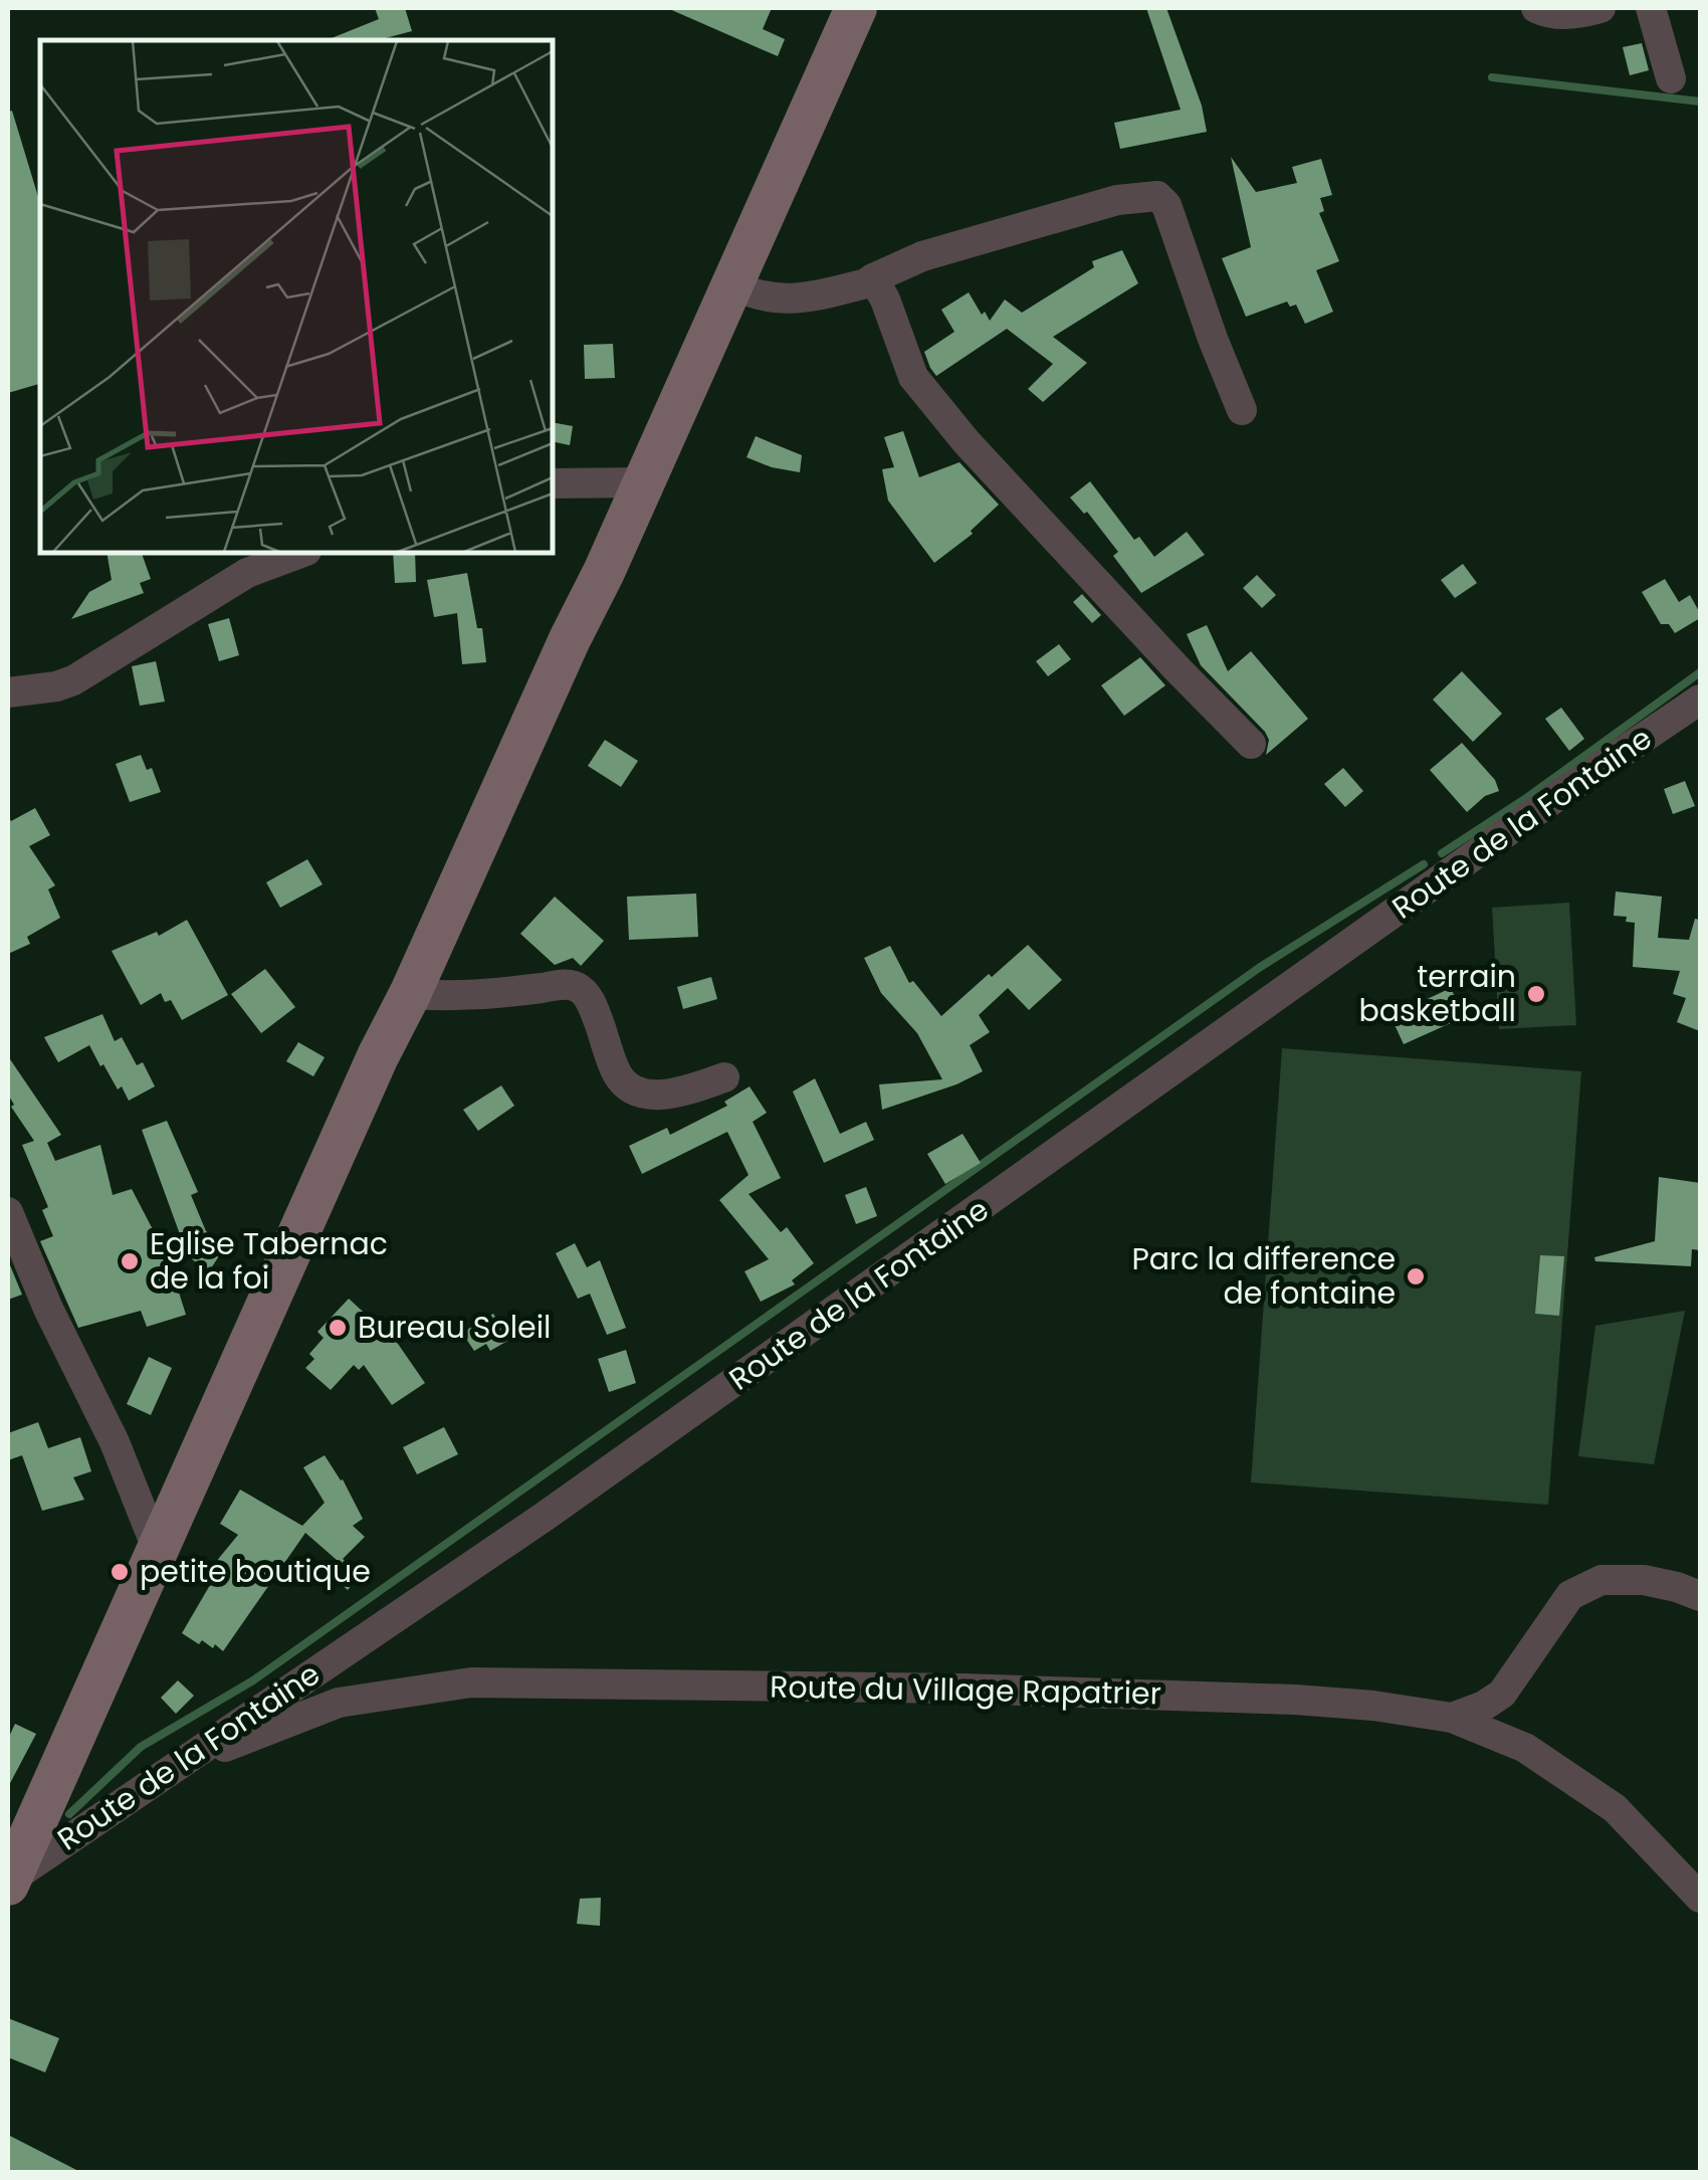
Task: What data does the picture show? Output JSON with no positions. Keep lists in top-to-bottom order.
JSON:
{
  "streets": {
    "street": ["Route de la Fontaine", "Route du Village Rapatrier"]
  },
  "crossings": [
    ["Route de la Fontaine", "Route du Village Rapatrier"]
  ],
  "places": [
    "terrain basketball",
    "Eglise Tabernac de la foi",
    "Parc la difference de fontaine",
    "Bureau Soleil",
    "petite boutique"
  ]
}
